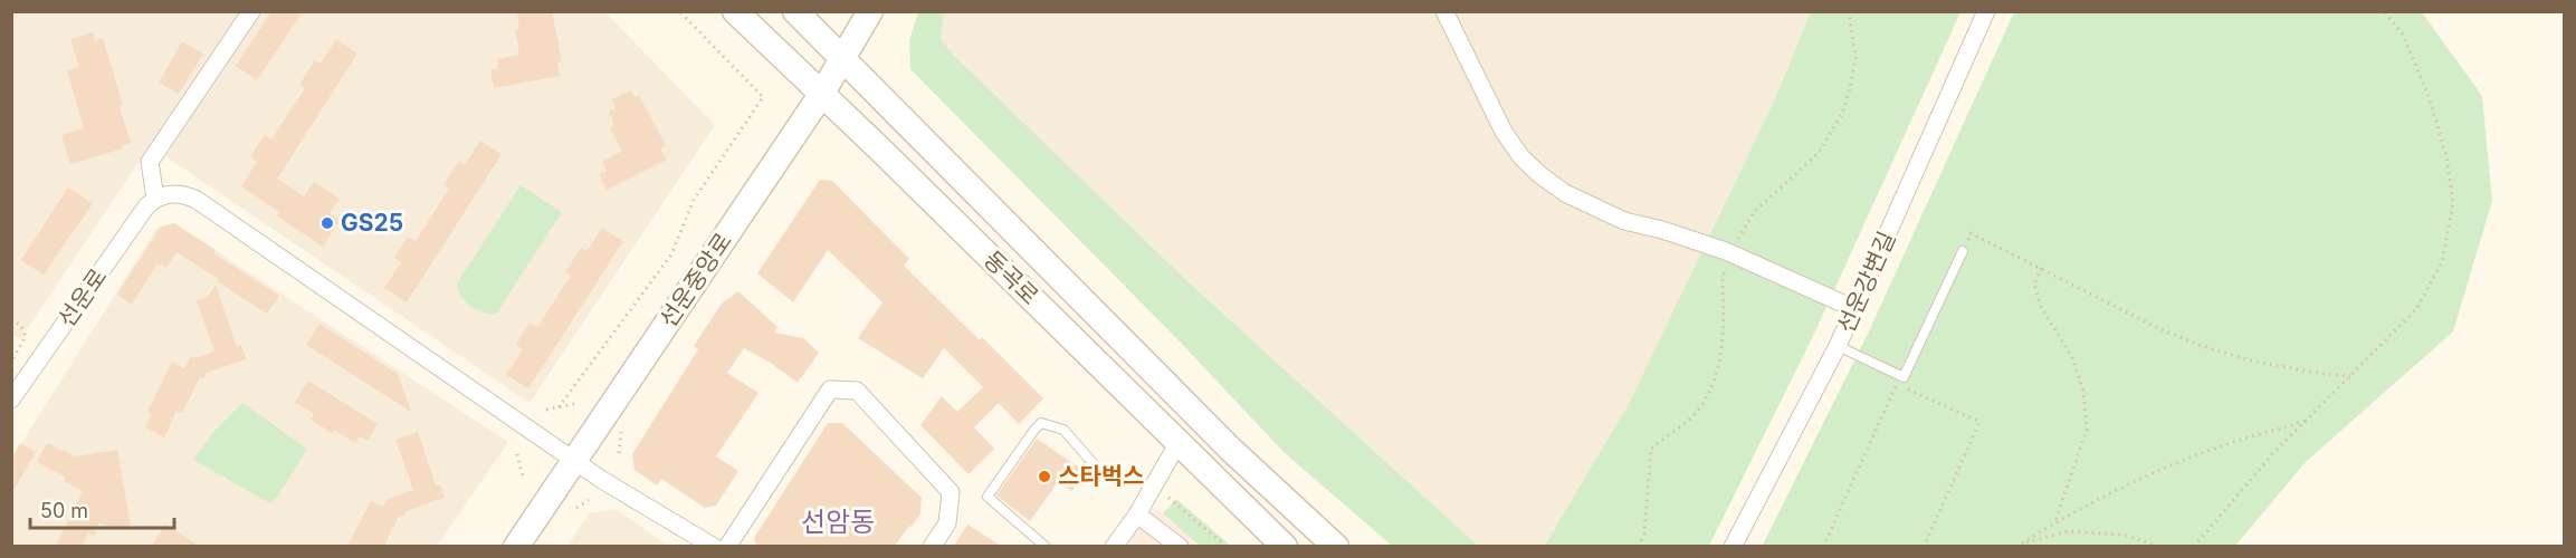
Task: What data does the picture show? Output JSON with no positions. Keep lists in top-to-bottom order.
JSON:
{
  "streets": {
    "main road": ["동곡로", "선운중앙로"],
    "street": ["선운강변길", "선운로"]
  },
  "crossings": [
    ["동곡로", "선운중앙로"]
  ],
  "districts": ["선암동"],
  "places": ["GS25", "스타벅스"],
  "scale_bar": "50 m"
}
